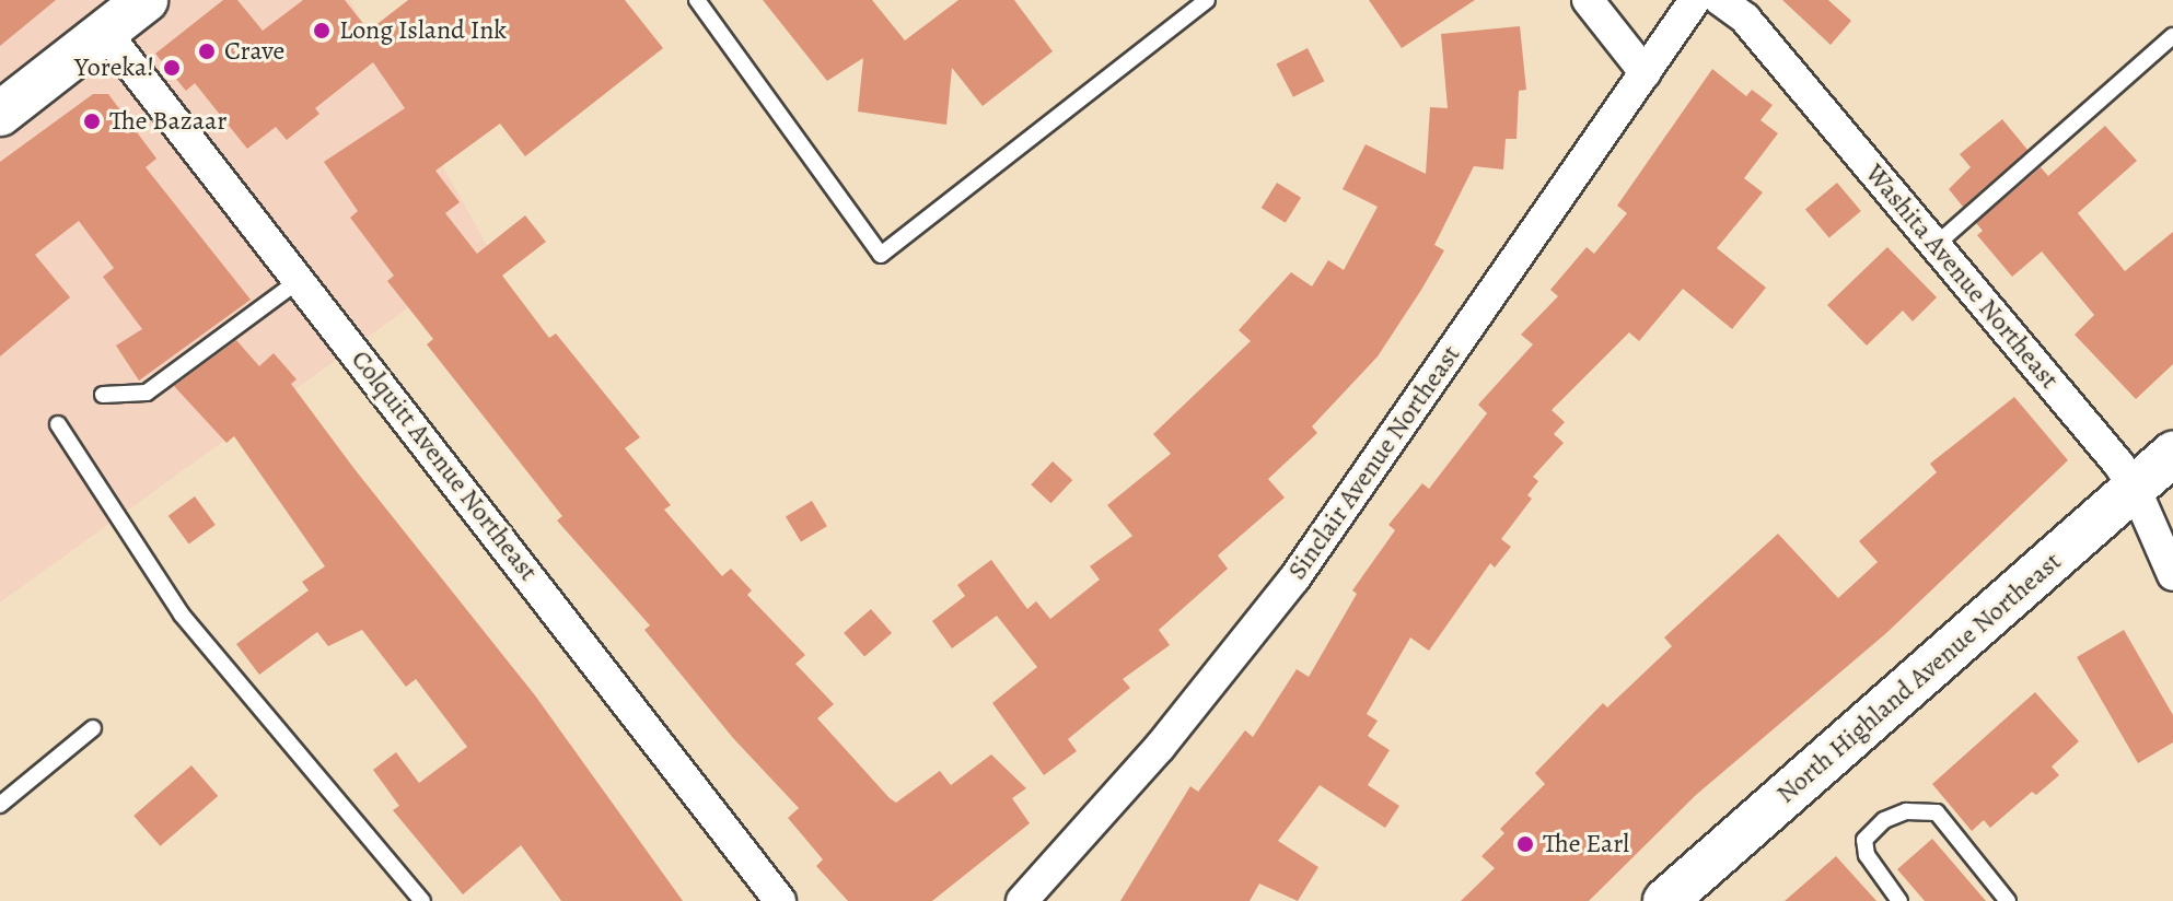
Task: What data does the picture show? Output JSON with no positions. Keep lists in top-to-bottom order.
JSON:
{
  "streets": {
    "main road": ["North Highland Avenue Northeast"],
    "street": ["Washita Avenue Northeast", "Sinclair Avenue Northeast", "Colquitt Avenue Northeast"]
  },
  "crossings": [
    ["Washita Avenue Northeast", "North Highland Avenue Northeast"]
  ],
  "places": [
    "Long Island Ink",
    "Crave",
    "Yoreka!",
    "The Bazaar",
    "The Earl"
  ]
}
